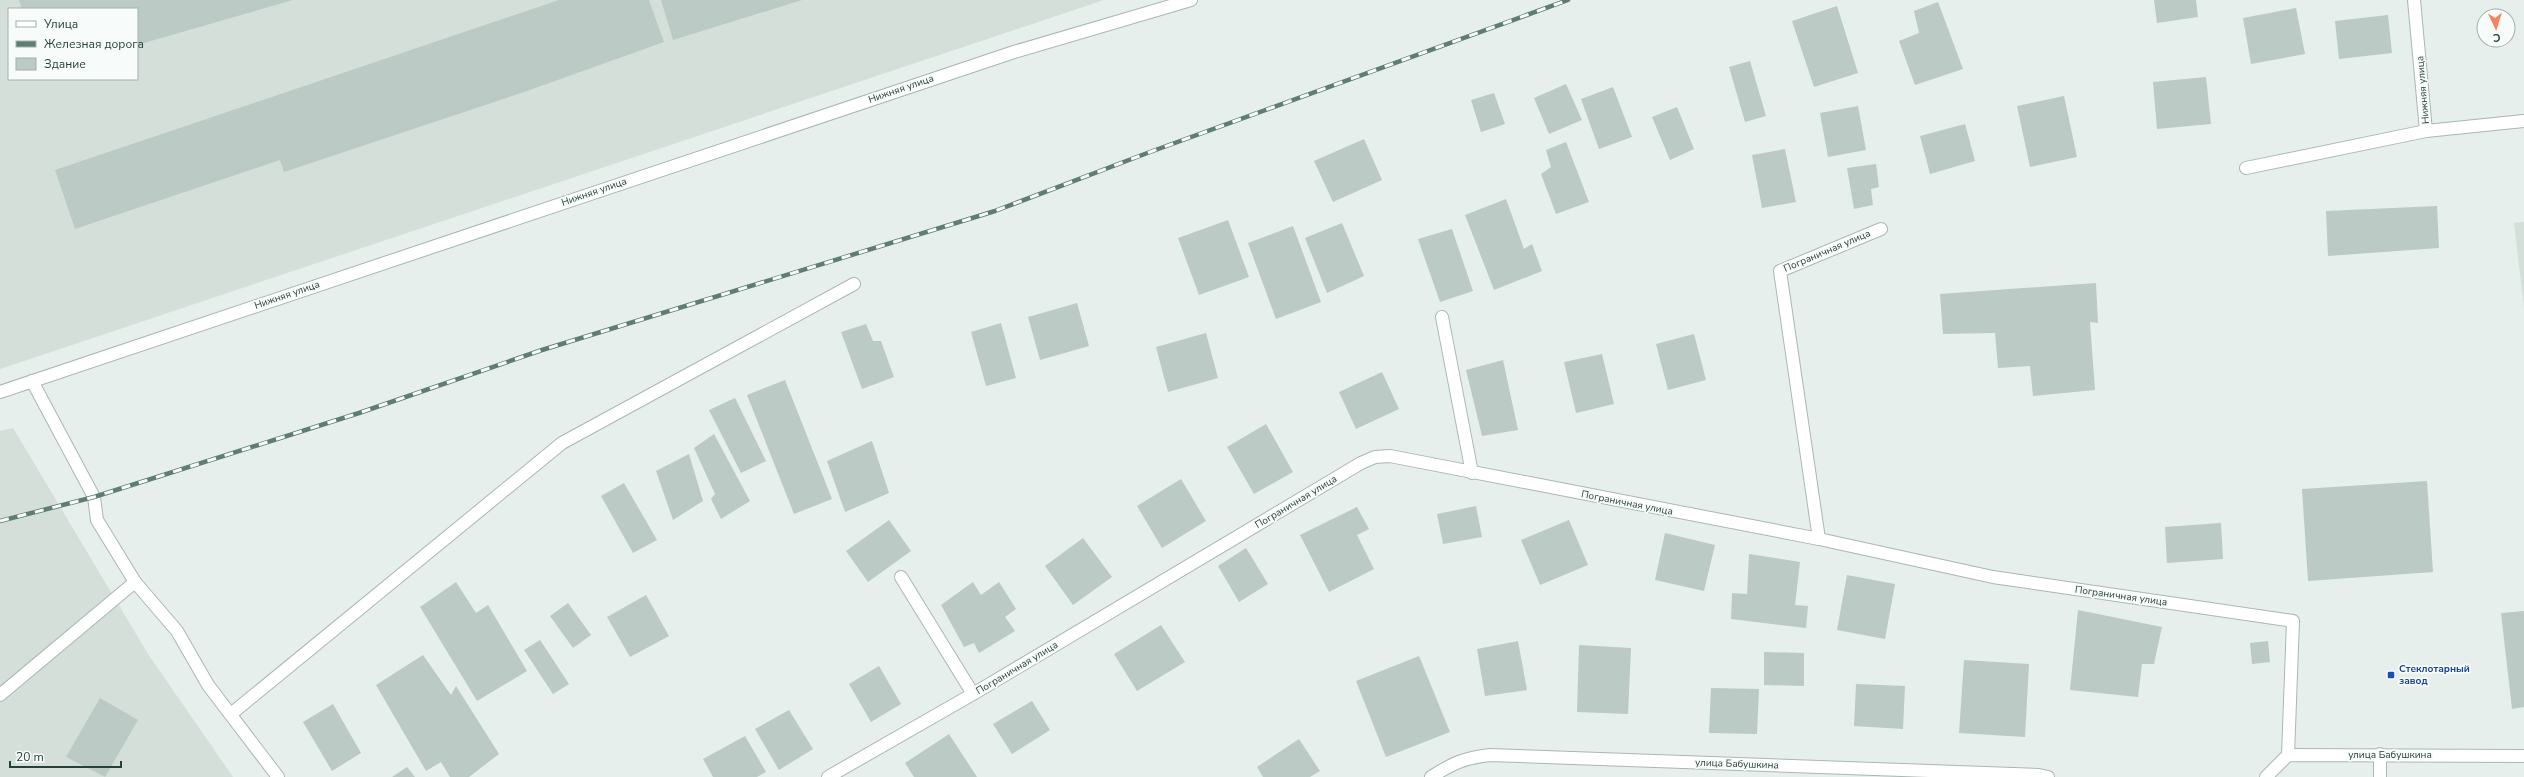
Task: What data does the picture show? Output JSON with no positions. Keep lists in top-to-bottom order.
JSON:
{
  "streets": {
    "street": ["Нижняя улица", "Пограничная улица", "улица Бабушкина"]
  },
  "crossings": [
    ["Пограничная улица", "улица Бабушкина"]
  ],
  "places": {
    "transit": ["Стеклотарный завод"]
  },
  "legend": ["Улица", "Железная дорога", "Здание"],
  "scale_bar": "20 m",
  "north": "bottom"
}
